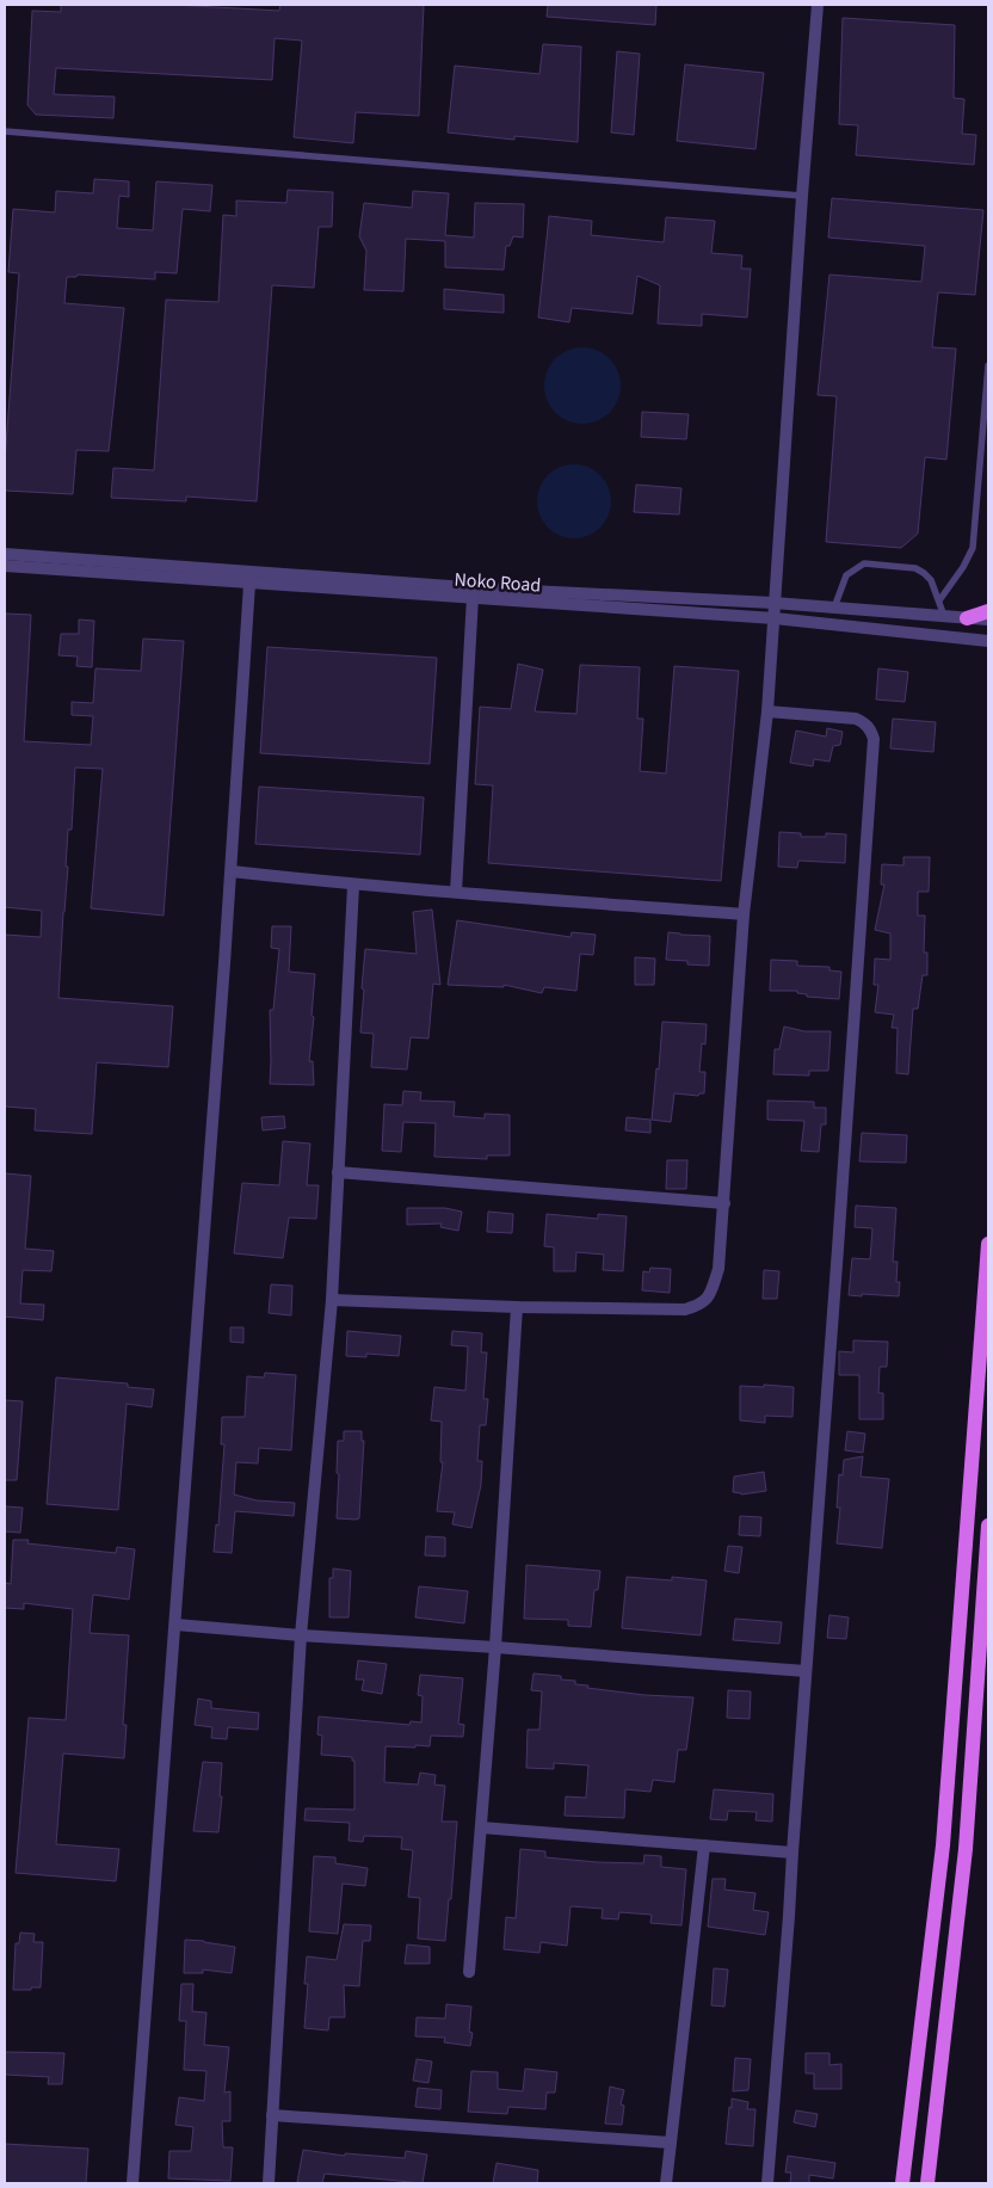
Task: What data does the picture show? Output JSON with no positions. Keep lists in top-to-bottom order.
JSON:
{
  "streets": {
    "street": ["Noko Road"]
  }
}
